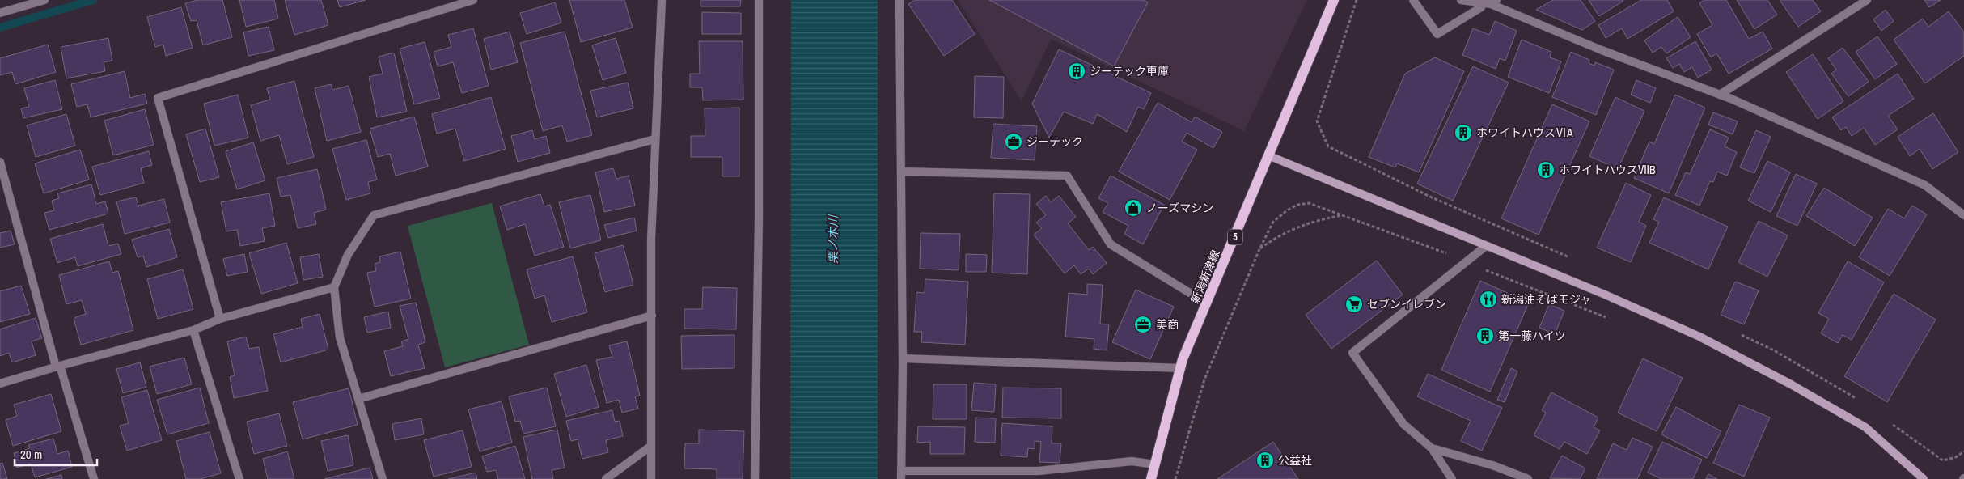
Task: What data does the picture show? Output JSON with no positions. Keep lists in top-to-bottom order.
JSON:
{
  "streets": {
    "main road": ["5", "新潟新津線"]
  },
  "water": ["栗ノ木川"],
  "places": {
    "building": [
      "ジーテック車庫",
      "ホワイトハウスⅥA",
      "ホワイトハウスⅦB",
      "第一藤ハイツ",
      "公益社"
    ],
    "office": ["ジーテック", "美商"],
    "shop": ["ノーズマシン"],
    "restaurant": ["新潟油そばモジャ"],
    "supermarket": ["セブンイレブン"]
  },
  "scale_bar": "20 m"
}
